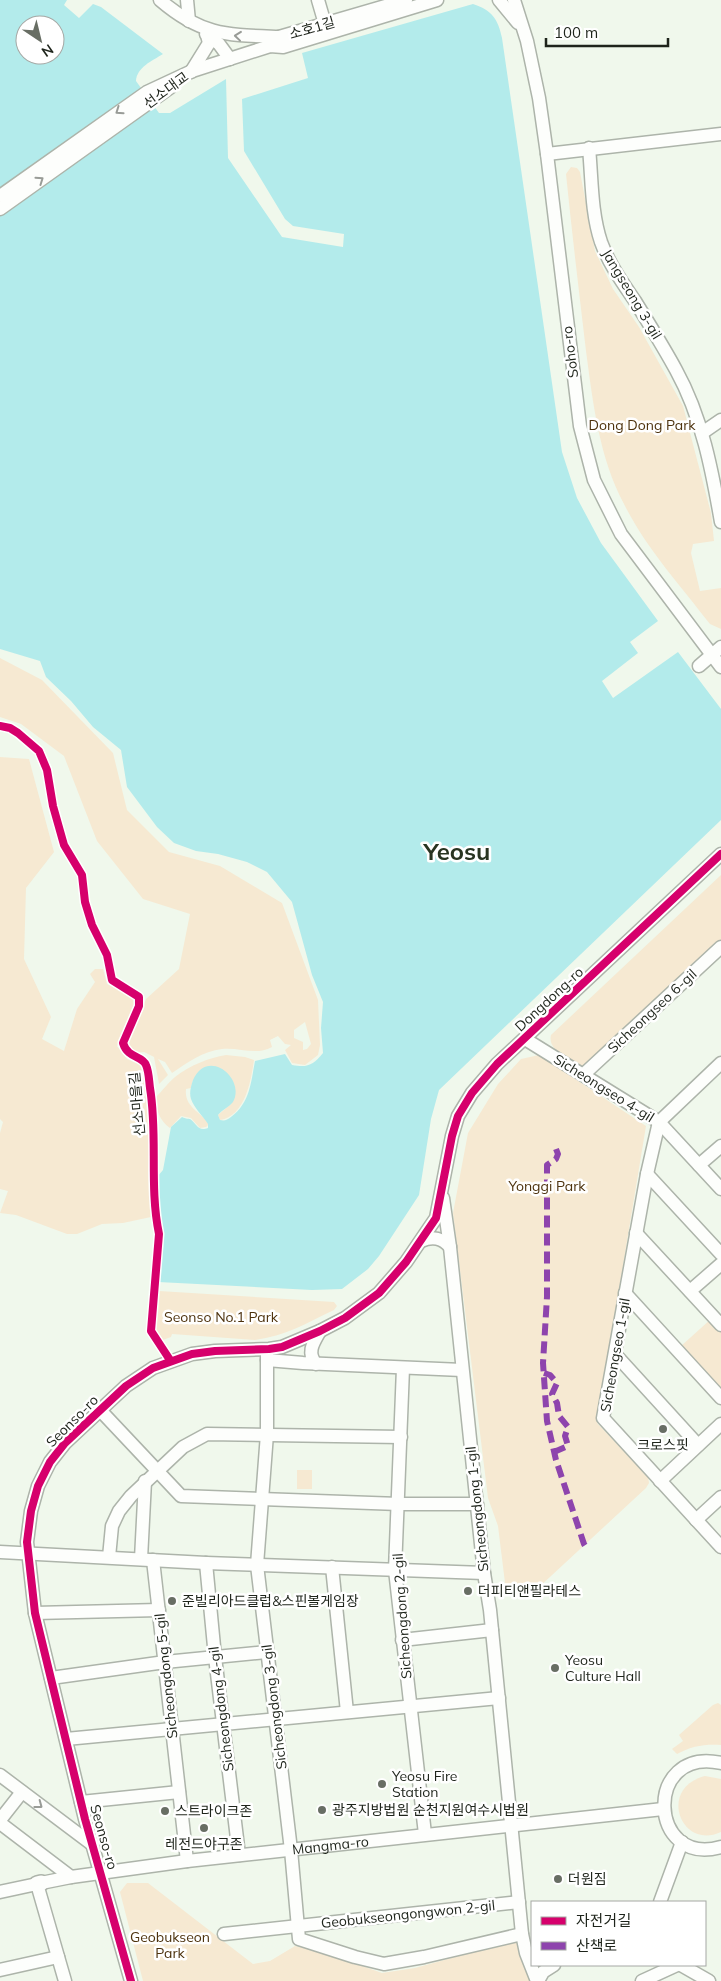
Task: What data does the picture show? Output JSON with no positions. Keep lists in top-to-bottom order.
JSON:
{
  "streets": {
    "street": [
      "소호1길",
      "선소대교",
      "Jangseong 3-gil",
      "Soho-ro",
      "Dongdong-ro",
      "Sicheongseo 6-gil",
      "Sicheongseo 4-gil",
      "Sicheongseo 1-gil",
      "Seonso-ro",
      "Sicheongdong 1-gil",
      "Sicheongdong 2-gil",
      "Sicheongdong 5-gil",
      "Sicheongdong 3-gil",
      "Sicheongdong 4-gil",
      "Mangma-ro",
      "Geobukseongongwon 2-gil"
    ],
    "cycle path": ["선소마을길"]
  },
  "crossings": [
    ["소호1길", "선소대교"],
    ["Dongdong-ro", "Sicheongseo 4-gil"],
    ["Dongdong-ro", "Seonso-ro"],
    ["Dongdong-ro", "Sicheongdong 1-gil"],
    ["Sicheongseo 6-gil", "Sicheongseo 4-gil"],
    ["Sicheongseo 4-gil", "Sicheongseo 1-gil"],
    ["Seonso-ro", "Sicheongdong 1-gil"],
    ["Seonso-ro", "Sicheongdong 3-gil"],
    ["Seonso-ro", "Mangma-ro"],
    ["Sicheongdong 1-gil", "Mangma-ro"],
    ["Sicheongdong 1-gil", "Geobukseongongwon 2-gil"],
    ["Sicheongdong 2-gil", "Mangma-ro"],
    ["Sicheongdong 5-gil", "Mangma-ro"],
    ["Sicheongdong 3-gil", "Mangma-ro"],
    ["Sicheongdong 4-gil", "Mangma-ro"]
  ],
  "districts": ["Yeosu"],
  "parks": [
    "Dong Dong Park",
    "Yonggi Park",
    "Seonso No.1 Park",
    "Geobukseon Park"
  ],
  "places": [
    "크로스핏",
    "더피티앤필라테스",
    "준빌리아드클럽&스핀볼게임장",
    "Yeosu Culture Hall",
    "Yeosu Fire Station",
    "광주지방법원 순천지원여수시법원",
    "스트라이크존",
    "레전드야구존",
    "더원짐"
  ],
  "legend": ["자전거길", "산책로"],
  "scale_bar": "100 m",
  "north": "bottom right"
}
